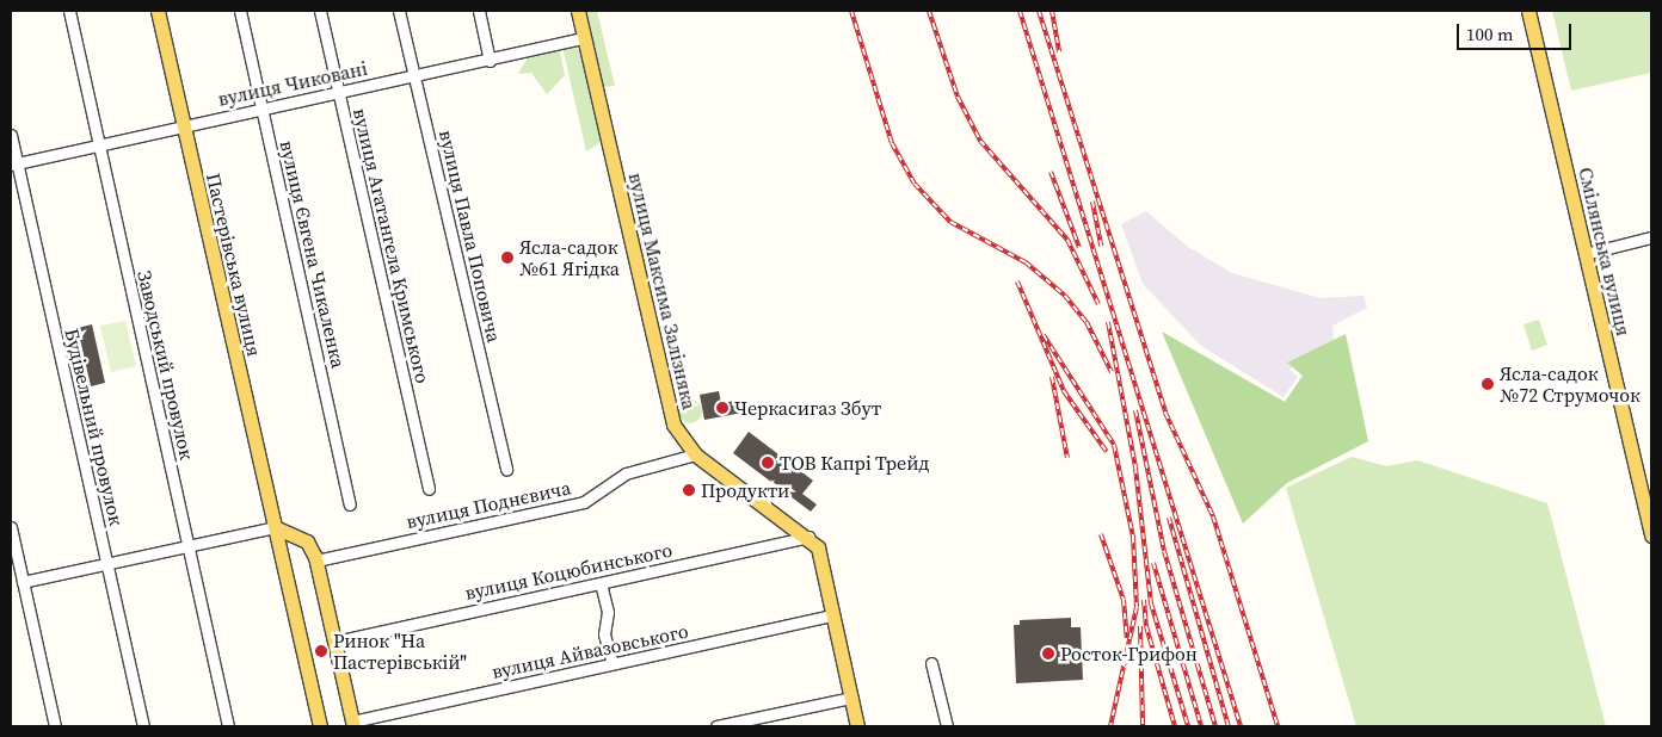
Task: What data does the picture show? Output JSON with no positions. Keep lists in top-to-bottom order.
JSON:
{
  "streets": {
    "main road": ["Смілянська вулиця", "Пастерівська вулиця", "вулиця Максима Залізняка"],
    "street": [
      "вулиця Чиковані",
      "вулиця Павла Поповича",
      "вулиця Агатангела Кримського",
      "вулиця Євгена Чикаленка",
      "Заводський провулок",
      "Будівельний провулок",
      "вулиця Поднєвича",
      "вулиця Коцюбинського",
      "вулиця Айвазовського"
    ]
  },
  "crossings": [
    ["вулиця Чиковані", "вулиця Павла Поповича"],
    ["вулиця Чиковані", "вулиця Агатангела Кримського"],
    ["вулиця Чиковані", "вулиця Євгена Чикаленка"],
    ["вулиця Чиковані", "Пастерівська вулиця"],
    ["вулиця Чиковані", "вулиця Максима Залізняка"],
    ["вулиця Чиковані", "Заводський провулок"],
    ["вулиця Чиковані", "Будівельний провулок"],
    ["вулиця Максима Залізняка", "вулиця Поднєвича"],
    ["вулиця Максима Залізняка", "вулиця Коцюбинського"],
    ["вулиця Максима Залізняка", "вулиця Айвазовського"]
  ],
  "places": [
    "Ясла-садок №61 Ягідка",
    "Ясла-садок №72 Струмочок",
    "Черкасигаз Збут",
    "ТОВ Капрі Трейд",
    "Продукти",
    "Ринок \"На Пастерівській\"",
    "Росток-Грифон"
  ],
  "scale_bar": "100 m"
}
